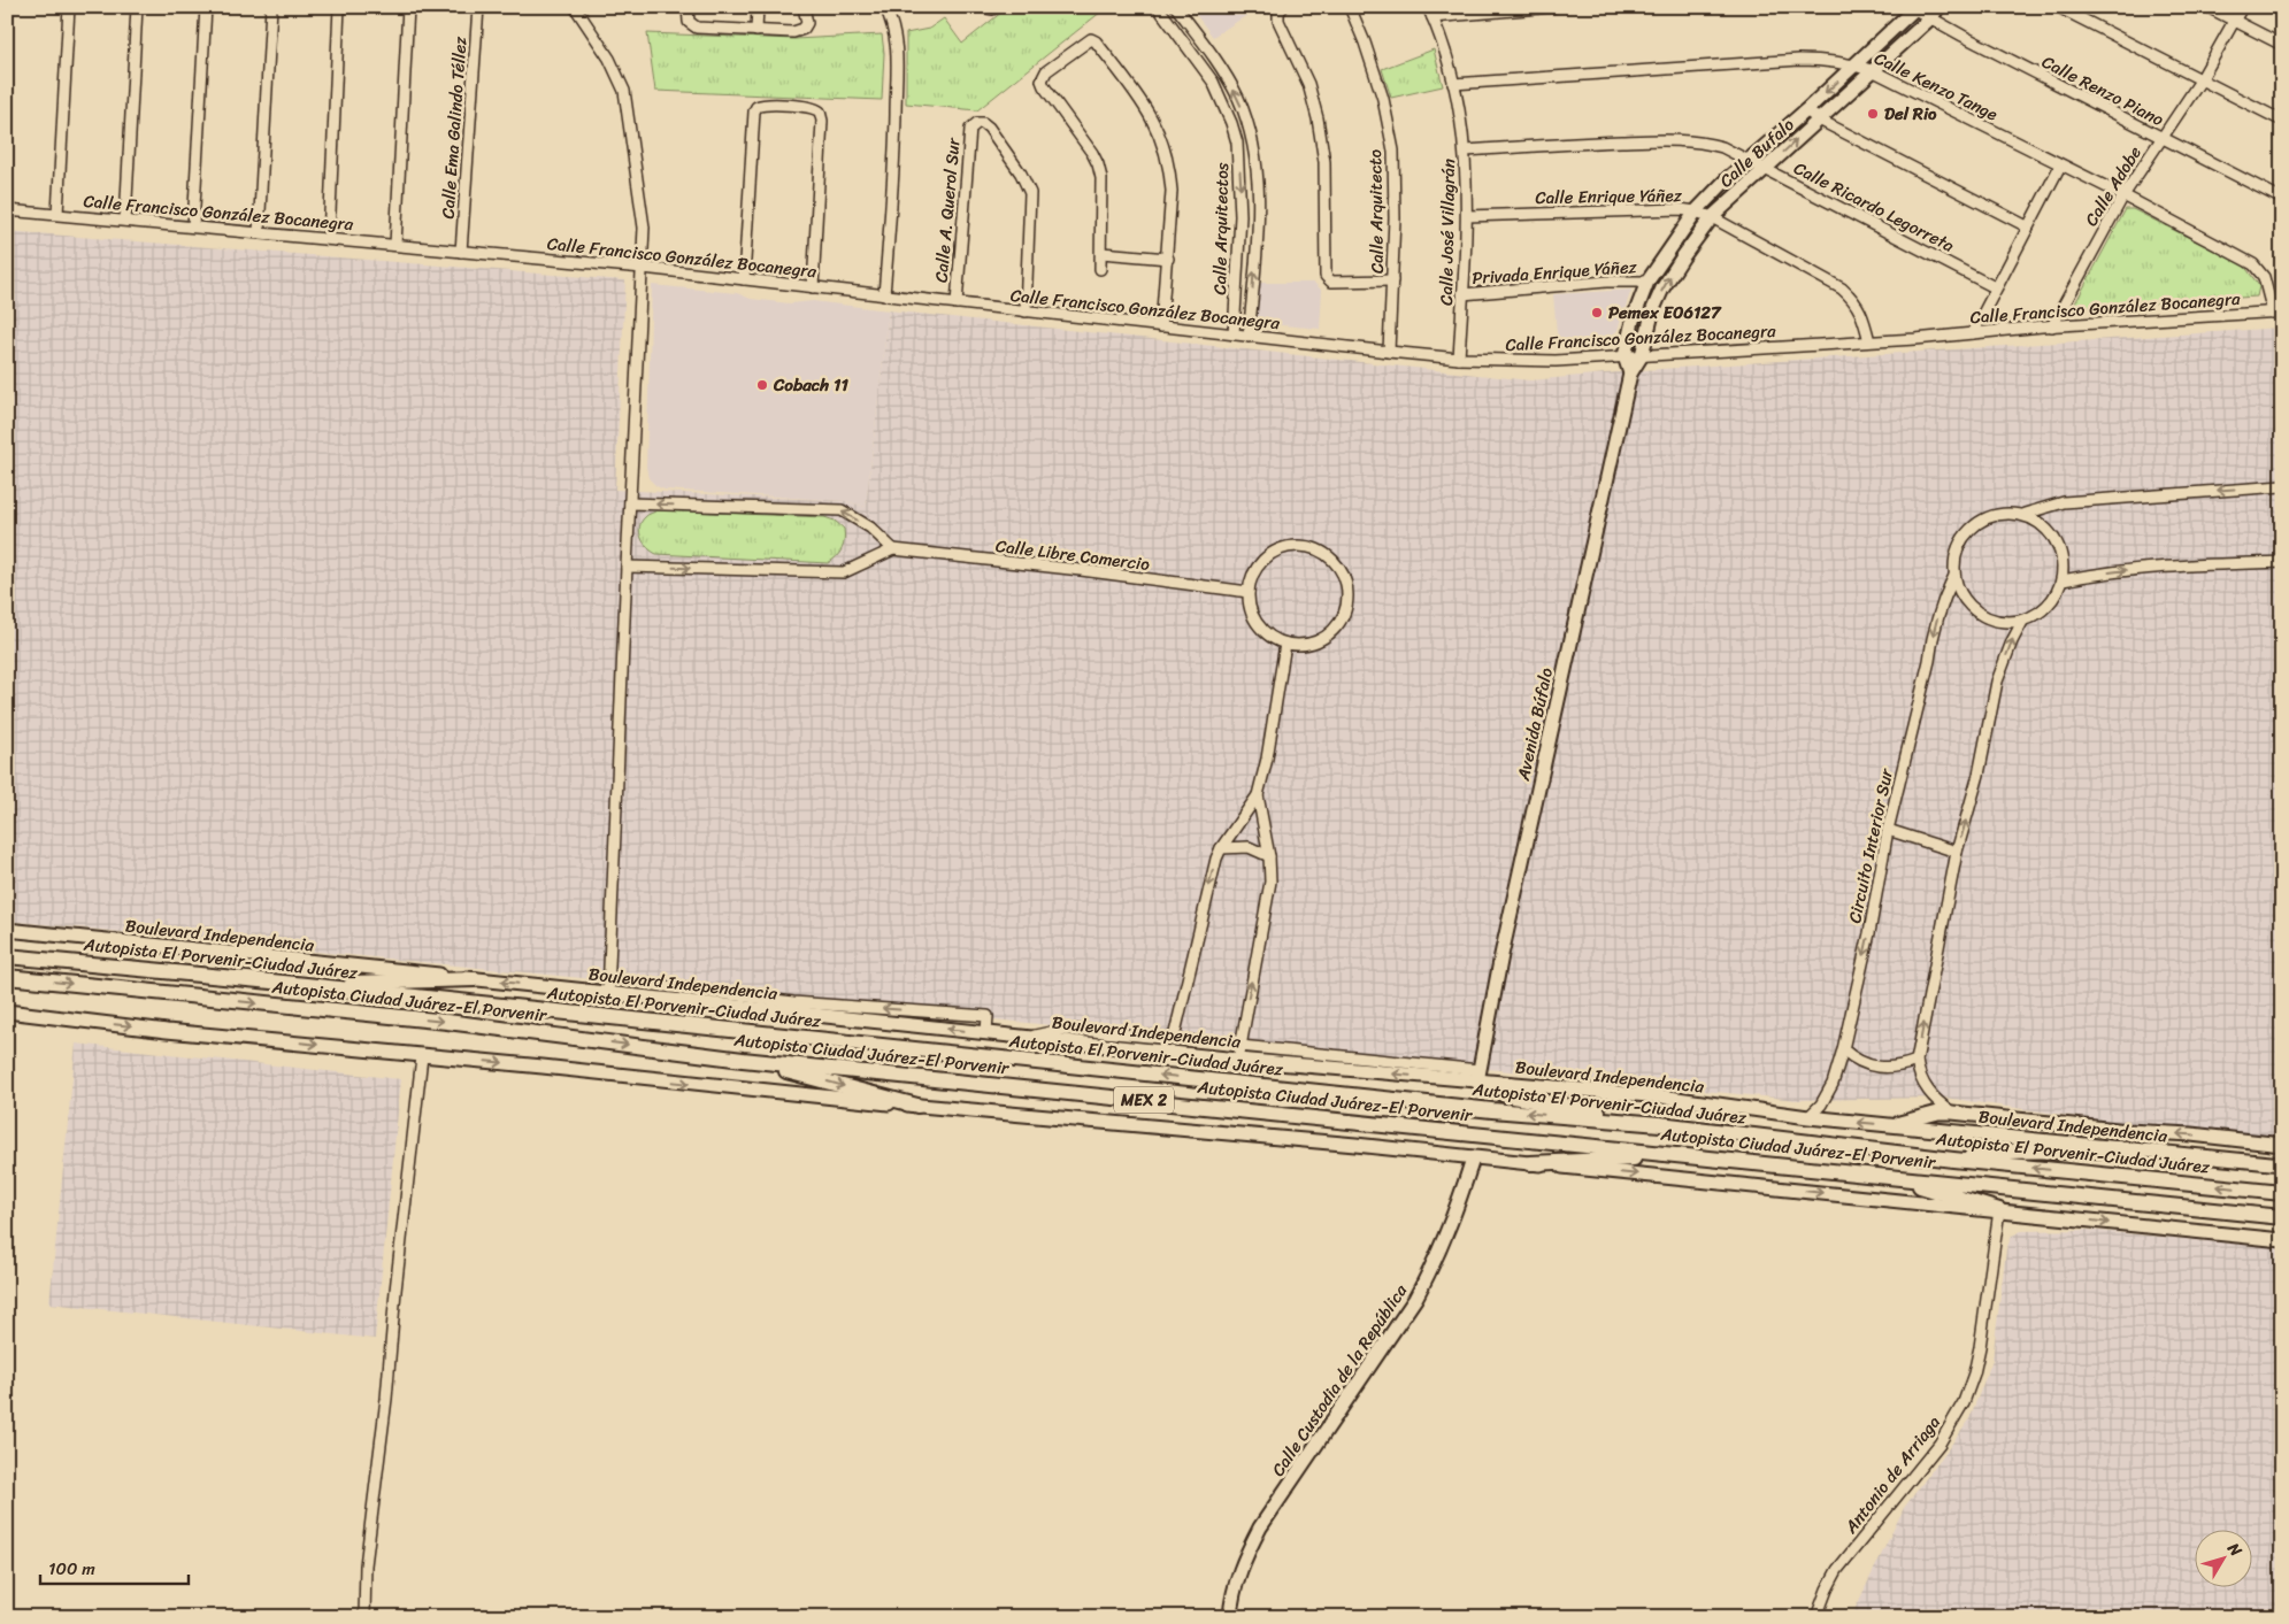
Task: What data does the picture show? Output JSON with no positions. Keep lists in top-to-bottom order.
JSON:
{
  "streets": {
    "highway": ["Autopista El Porvenir-Ciudad Juárez", "Autopista Ciudad Juárez-El Porvenir", "MEX 2"],
    "main road": [
      "Calle Bufalo",
      "Avenida Búfalo",
      "Boulevard Independencia",
      "Calle Custodia de la República"
    ],
    "street": [
      "Calle Kenzo Tange",
      "Calle Renzo Piano",
      "Calle Ema Galindo Téllez",
      "Calle Adobe",
      "Calle Enrique Yáñez",
      "Calle Ricardo Legorreta",
      "Calle A. Querol Sur",
      "Calle Arquitecto",
      "Calle Francisco González Bocanegra",
      "Calle Arquitectos",
      "Calle José Villagrán",
      "Privada Enrique Yáñez",
      "Calle Libre Comercio",
      "Circuito Interior Sur",
      "Antonio de Arriaga"
    ]
  },
  "crossings": [
    ["Calle Kenzo Tange", "Calle Bufalo"],
    ["Calle Kenzo Tange", "Calle Adobe"],
    ["Calle Kenzo Tange", "Calle Francisco González Bocanegra"],
    ["Calle Kenzo Tange", "Calle José Villagrán"],
    ["Calle Renzo Piano", "Calle Bufalo"],
    ["Calle Renzo Piano", "Calle Adobe"],
    ["Calle Ema Galindo Téllez", "Calle Francisco González Bocanegra"],
    ["Calle Bufalo", "Calle Enrique Yáñez"],
    ["Calle Bufalo", "Calle Ricardo Legorreta"],
    ["Calle Bufalo", "Calle Francisco González Bocanegra"],
    ["Calle Bufalo", "Privada Enrique Yáñez"],
    ["Calle Bufalo", "Avenida Búfalo"],
    ["Calle Adobe", "Calle Francisco González Bocanegra"],
    ["Calle Enrique Yáñez", "Calle Francisco González Bocanegra"],
    ["Calle Enrique Yáñez", "Calle José Villagrán"],
    ["Calle Ricardo Legorreta", "Calle José Villagrán"],
    ["Calle A. Querol Sur", "Calle Francisco González Bocanegra"],
    ["Calle Arquitecto", "Calle Francisco González Bocanegra"],
    ["Calle Francisco González Bocanegra", "Calle Arquitectos"],
    ["Calle Francisco González Bocanegra", "Calle José Villagrán"],
    ["Calle Francisco González Bocanegra", "Avenida Búfalo"],
    ["Calle José Villagrán", "Privada Enrique Yáñez"],
    ["Avenida Búfalo", "Boulevard Independencia"],
    ["Circuito Interior Sur", "Boulevard Independencia"]
  ],
  "places": ["Del Rio", "Pemex E06127", "Cobach 11"],
  "scale_bar": "100 m",
  "north": "top right"
}
